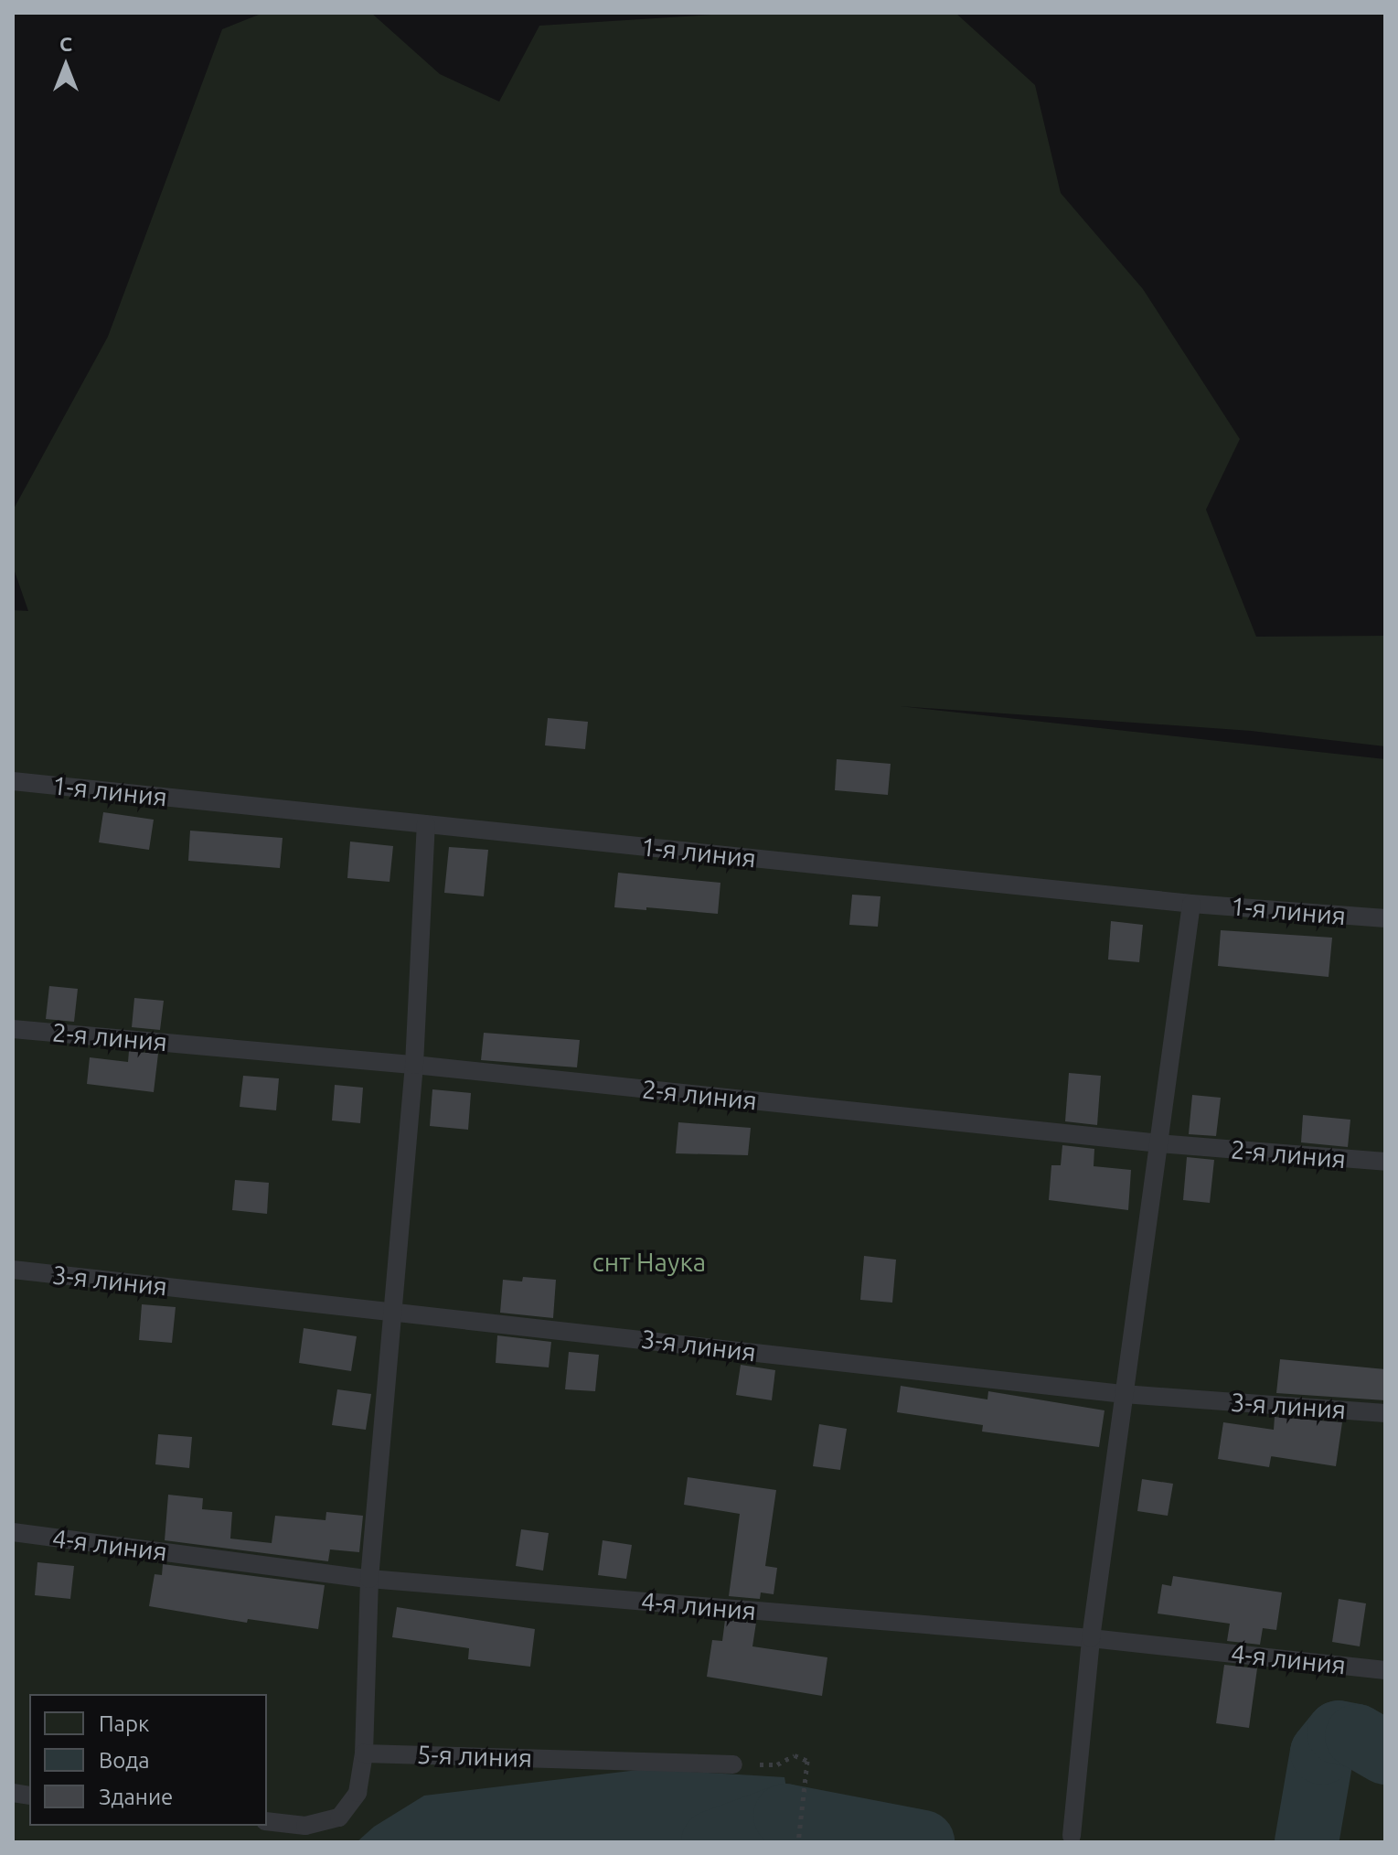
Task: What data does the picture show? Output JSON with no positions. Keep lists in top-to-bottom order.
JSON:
{
  "streets": {
    "lane": [
      "1-я линия",
      "2-я линия",
      "3-я линия",
      "4-я линия",
      "5-я линия"
    ]
  },
  "parks": ["снт Наука"],
  "legend": ["Парк", "Вода", "Здание"],
  "north": "top"
}
